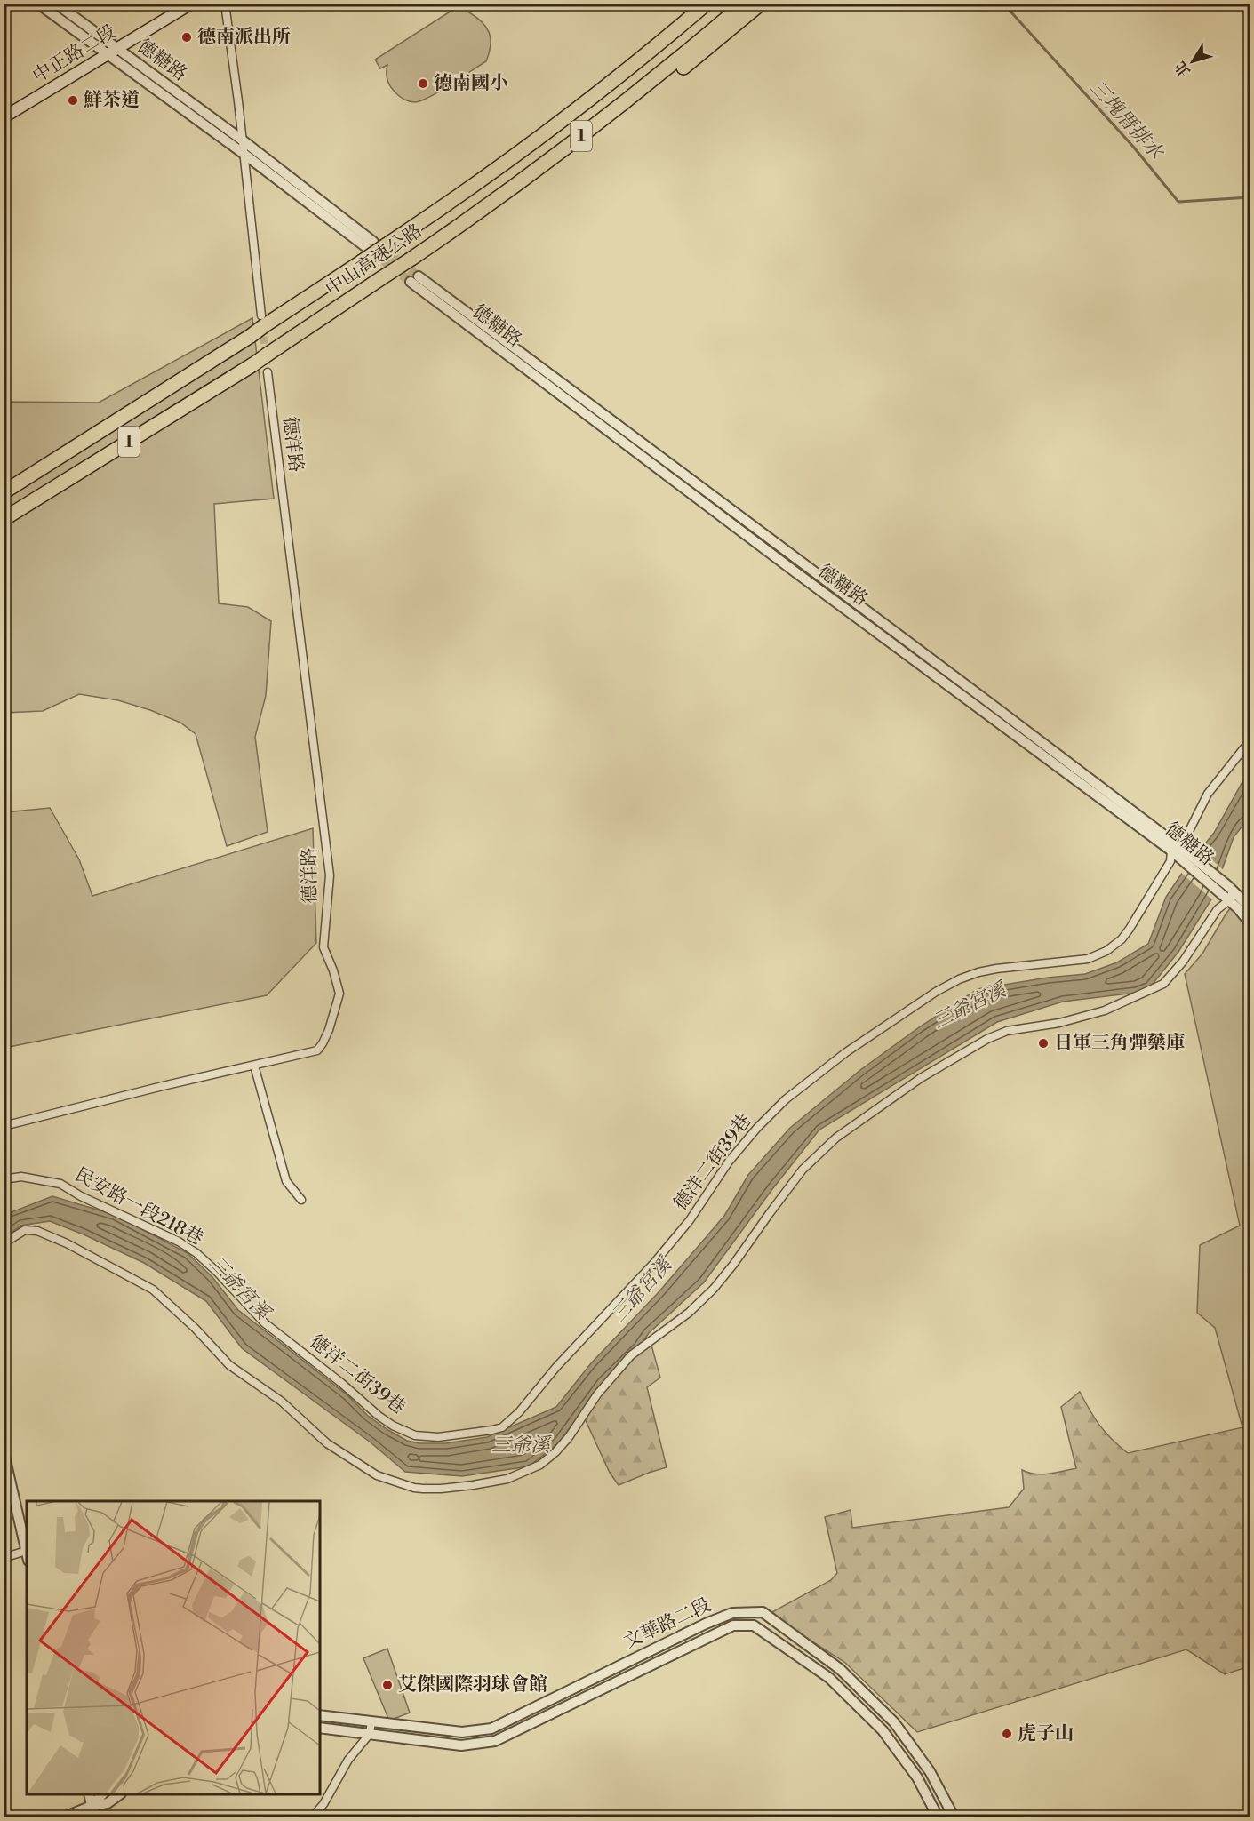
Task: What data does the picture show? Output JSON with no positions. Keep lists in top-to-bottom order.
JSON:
{
  "streets": {
    "highway": ["1", "中山高速公路"],
    "main road": ["中正路二段"],
    "street": [
      "德糖路",
      "德洋路",
      "德洋二街39巷",
      "民安路一段218巷",
      "文華路二段"
    ]
  },
  "crossings": [
    ["中正路二段", "德糖路"],
    ["德糖路", "德洋二街39巷"],
    ["德洋二街39巷", "民安路一段218巷"]
  ],
  "water": ["三塊厝排水", "三爺宮溪", "三爺溪"],
  "places": [
    "德南派出所",
    "德南國小",
    "鮮茶道",
    "日軍三角彈藥庫",
    "艾傑國際羽球會館",
    "虎子山"
  ],
  "north": "bottom left"
}
